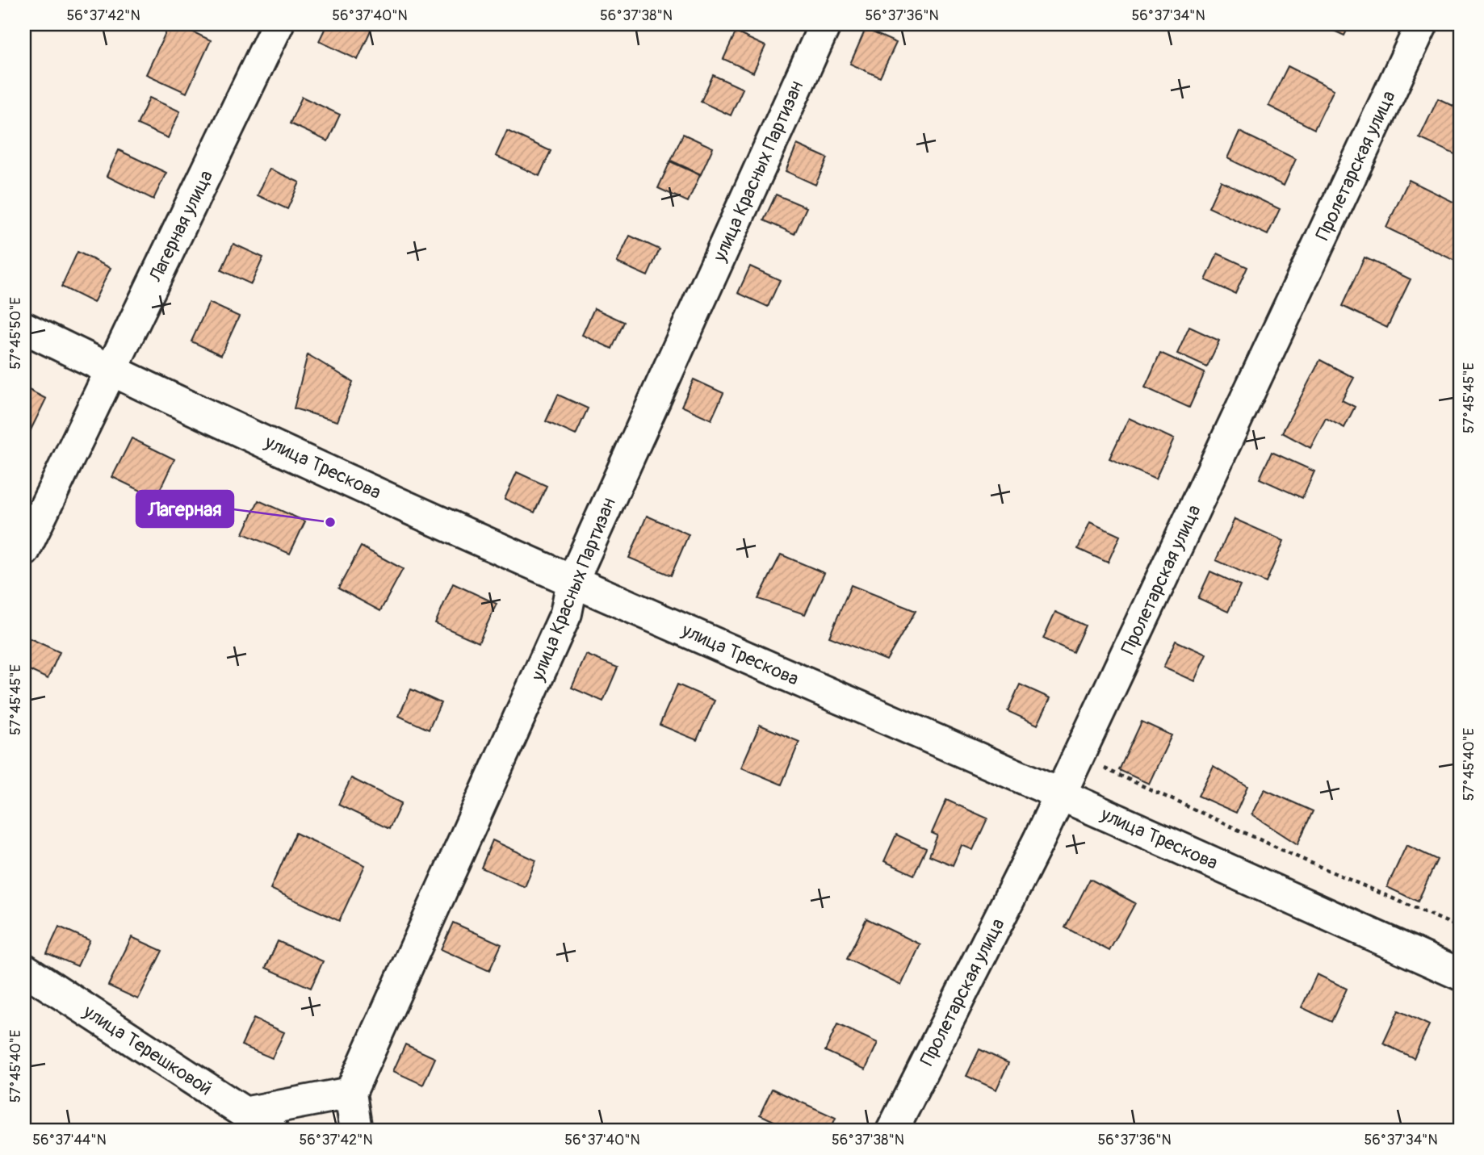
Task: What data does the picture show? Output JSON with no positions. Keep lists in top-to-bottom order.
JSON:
{
  "streets": {
    "street": [
      "Пролетарская улица",
      "улица Красных Партизан",
      "Лагерная улица",
      "улица Трескова",
      "улица Терешковой"
    ]
  },
  "crossings": [
    ["Пролетарская улица", "улица Трескова"],
    ["улица Красных Партизан", "улица Трескова"],
    ["Лагерная улица", "улица Трескова"]
  ],
  "places": ["Лагерная"],
  "coordinates": [
    "56°37'42\"N",
    "56°37'40\"N",
    "56°37'38\"N",
    "56°37'36\"N",
    "56°37'34\"N",
    "57°45'50\"E",
    "57°45'45\"E",
    "57°45'40\"E",
    "56°37'44\"N"
  ]
}
